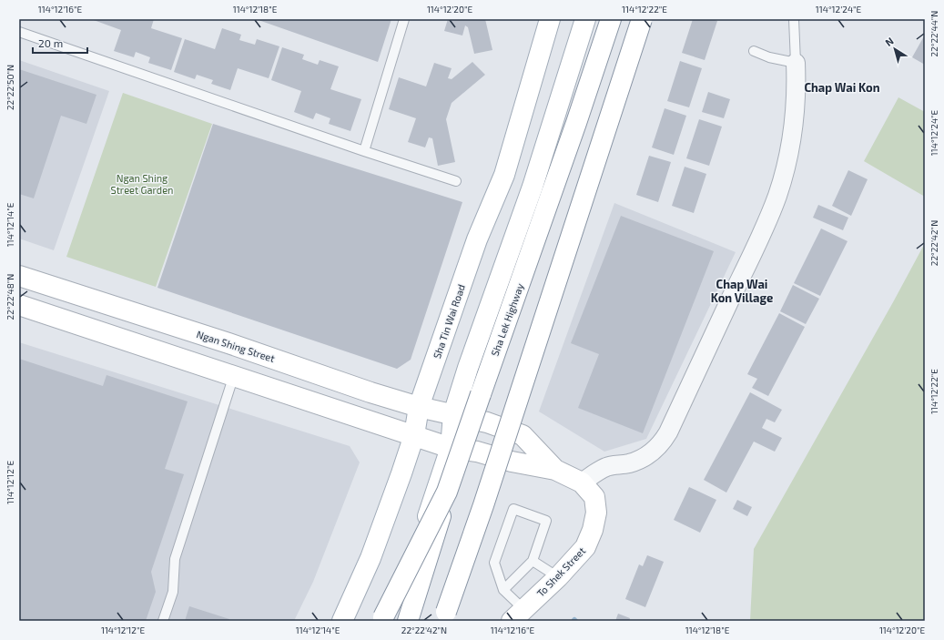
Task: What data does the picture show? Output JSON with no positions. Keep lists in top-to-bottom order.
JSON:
{
  "streets": {
    "main road": [
      "Sha Lek Highway",
      "Sha Tin Wai Road",
      "Ngan Shing Street",
      "To Shek Street"
    ]
  },
  "crossings": [
    ["Sha Tin Wai Road", "Ngan Shing Street"],
    ["Ngan Shing Street", "To Shek Street"]
  ],
  "districts": ["Chap Wai Kon", "Chap Wai Kon Village"],
  "parks": ["Ngan Shing Street Garden"],
  "scale_bar": "20 m",
  "north": "top left",
  "coordinates": [
    "114°12'16\"E",
    "114°12'18\"E",
    "114°12'20\"E",
    "114°12'22\"E",
    "114°12'24\"E",
    "22°22'44\"N",
    "22°22'50\"N",
    "114°12'14\"E",
    "22°22'42\"N",
    "22°22'48\"N",
    "114°12'12\"E"
  ]
}
